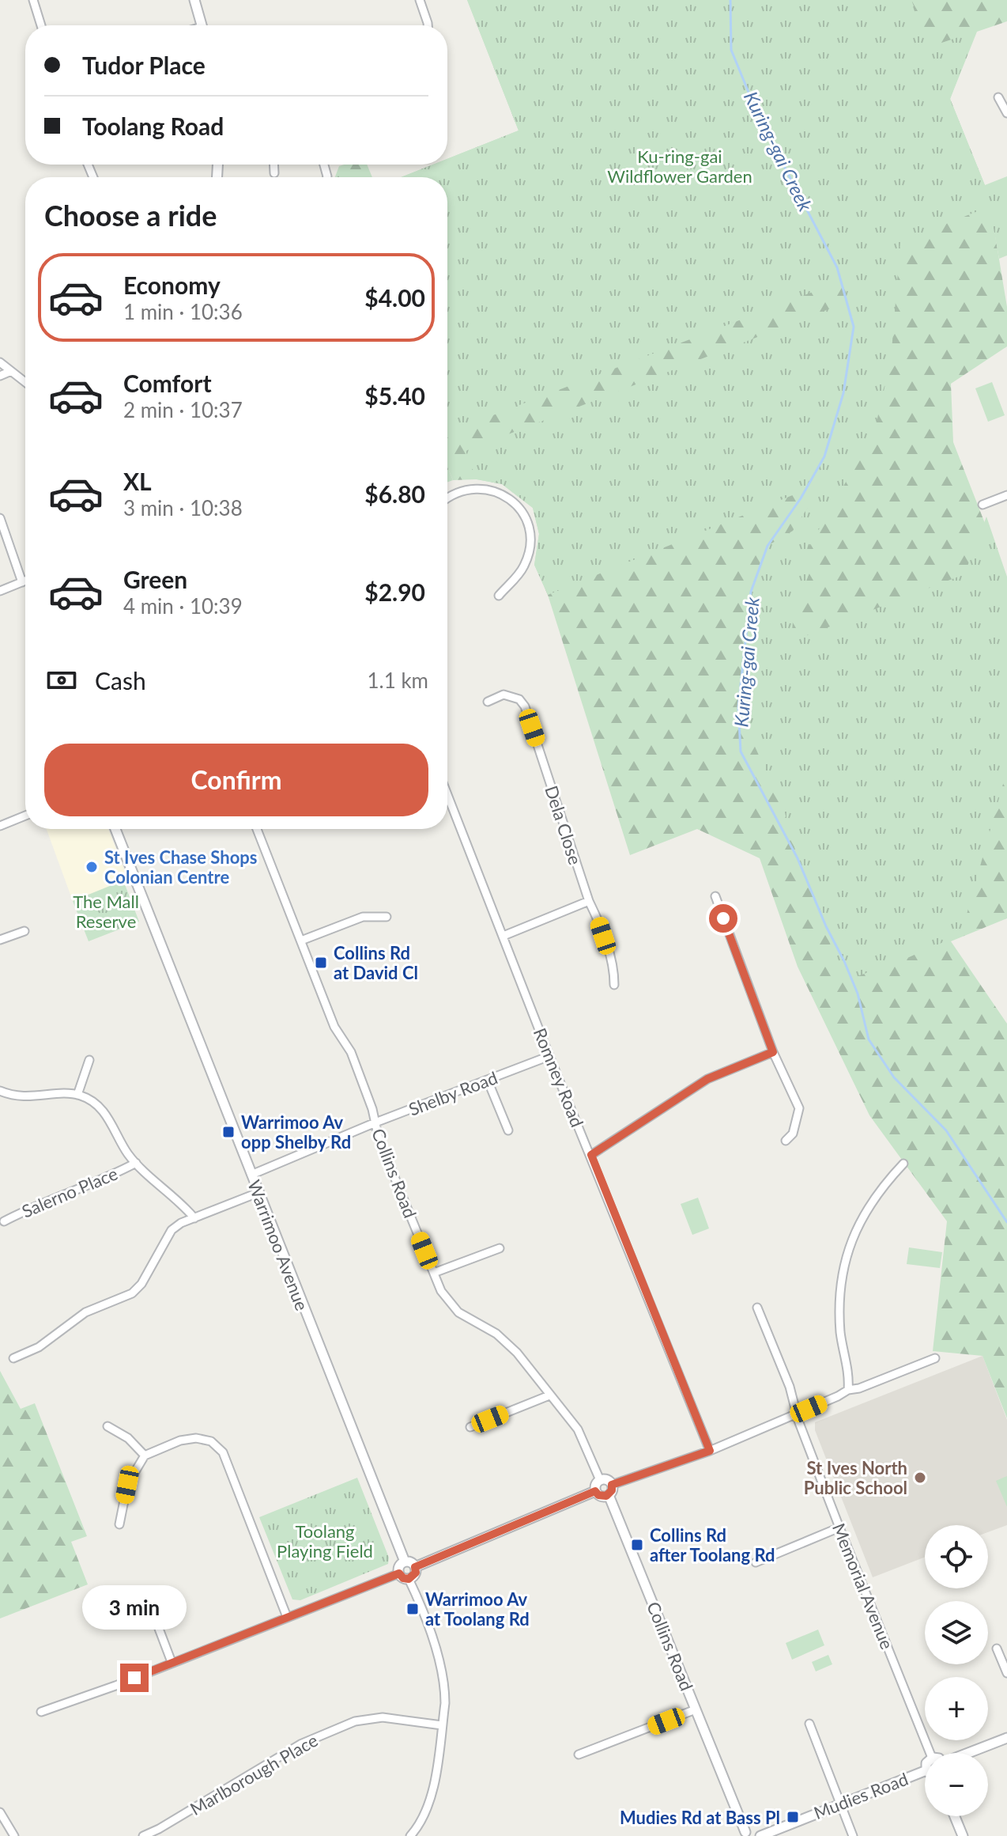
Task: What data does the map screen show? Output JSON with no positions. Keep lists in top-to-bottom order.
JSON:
{
  "streets": {
    "street": [
      "Dela Close",
      "Romney Road",
      "Shelby Road",
      "Collins Road",
      "Salerno Place",
      "Warrimoo Avenue",
      "Memorial Avenue",
      "Marlborough Place",
      "Mudies Road"
    ]
  },
  "crossings": [
    ["Romney Road", "Shelby Road"],
    ["Shelby Road", "Collins Road"],
    ["Shelby Road", "Warrimoo Avenue"]
  ],
  "water": ["Kuring-gai Creek"],
  "parks": ["Ku-ring-gai Wildflower Garden", "The Mall Reserve", "Toolang Playing Field"],
  "places": {
    "other": ["St Ives Chase Shops Colonian Centre", "St Ives North Public School"],
    "transit": [
      "Collins Rd at David Cl",
      "Warrimoo Av opp Shelby Rd",
      "Collins Rd after Toolang Rd",
      "Warrimoo Av at Toolang Rd",
      "Mudies Rd at Bass Pl"
    ]
  },
  "page": {
    "banner": ["Tudor Place", "Toolang Road"],
    "heading": "Choose a ride",
    "list": [
      {
        "name": "Economy",
        "note": "1 min · 10:36",
        "value": "$4.00"
      },
      {
        "name": "Comfort",
        "note": "2 min · 10:37",
        "value": "$5.40"
      },
      {
        "name": "XL",
        "note": "3 min · 10:38",
        "value": "$6.80"
      },
      {
        "name": "Green",
        "note": "4 min · 10:39",
        "value": "$2.90"
      }
    ],
    "pay": ["Cash", "1.1 km"],
    "buttons": "Confirm",
    "map_buttons": ["+", "−"],
    "bubble": "3 min"
  }
}
